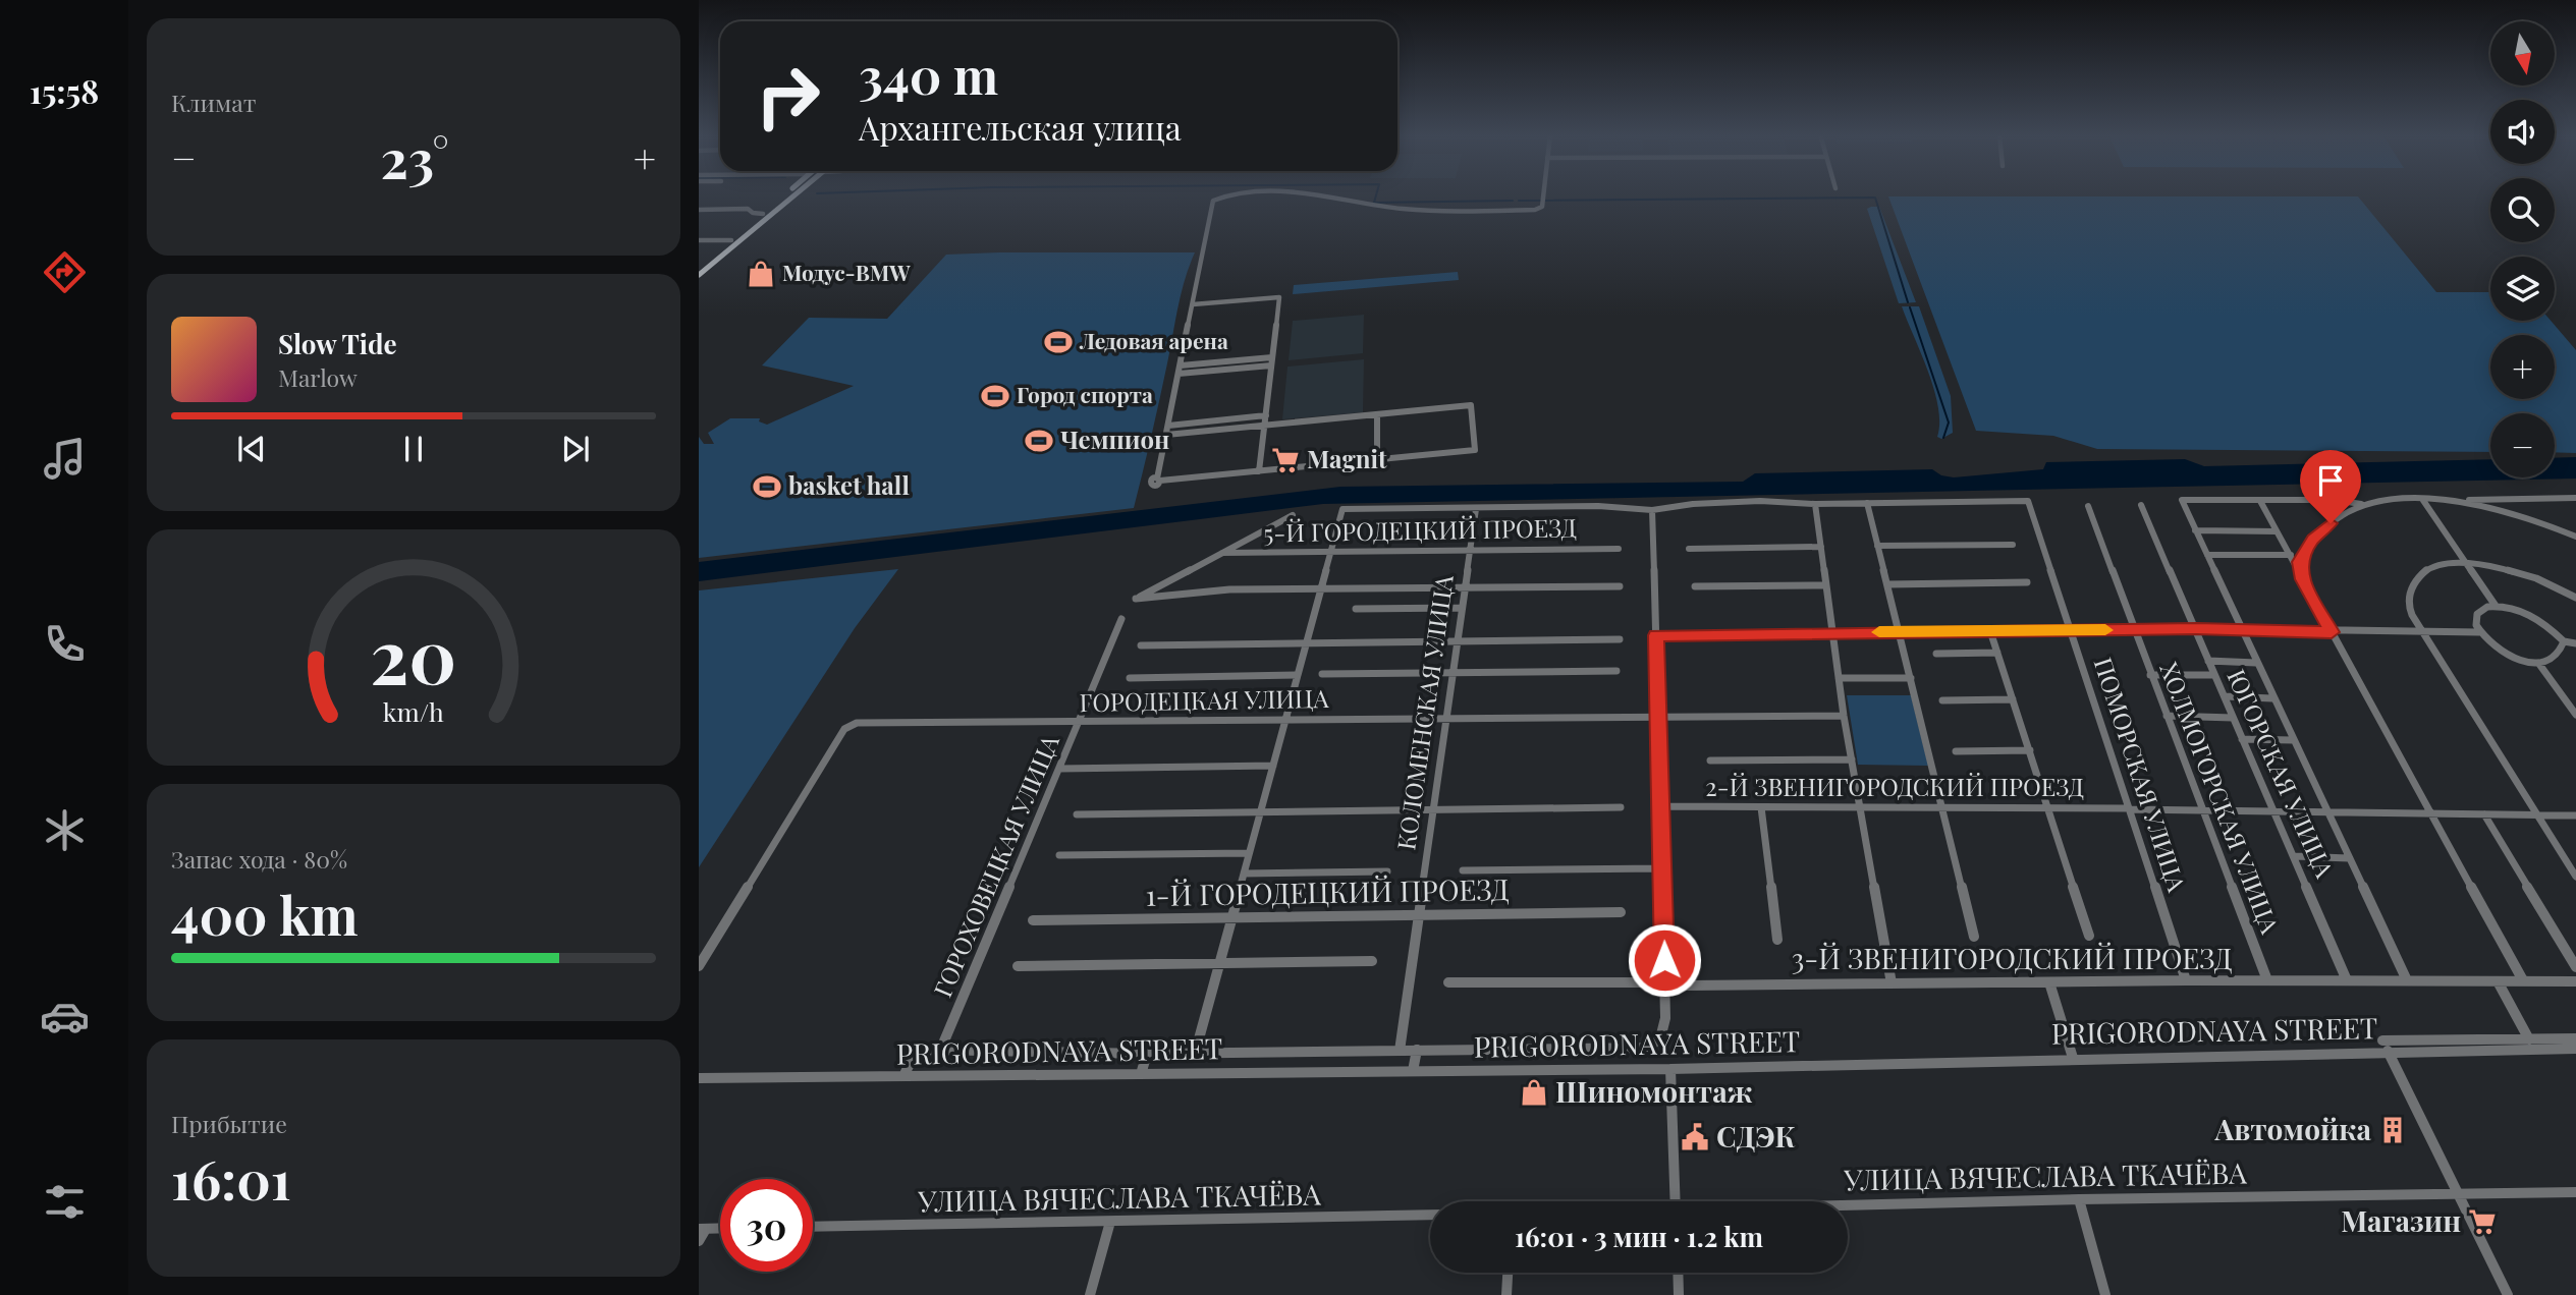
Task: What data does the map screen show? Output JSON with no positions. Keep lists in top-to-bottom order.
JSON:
{
  "streets": {
    "street": [
      "5-Й ГОРОДЕЦКИЙ ПРОЕЗД",
      "ГОРОДЕЦКАЯ УЛИЦА",
      "КОЛОМЕНСКАЯ УЛИЦА",
      "ЮГОРСКАЯ УЛИЦА",
      "ПОМОРСКАЯ УЛИЦА",
      "2-Й ЗВЕНИГОРОДСКИЙ ПРОЕЗД",
      "ХОЛМОГОРСКАЯ УЛИЦА",
      "ГОРОХОВЕЦКАЯ УЛИЦА",
      "1-Й ГОРОДЕЦКИЙ ПРОЕЗД",
      "3-Й ЗВЕНИГОРОДСКИЙ ПРОЕЗД",
      "PRIGORODNAYA STREET",
      "УЛИЦА ВЯЧЕСЛАВА ТКАЧЁВА"
    ]
  },
  "crossings": [
    ["5-Й ГОРОДЕЦКИЙ ПРОЕЗД", "КОЛОМЕНСКАЯ УЛИЦА"],
    ["ГОРОДЕЦКАЯ УЛИЦА", "КОЛОМЕНСКАЯ УЛИЦА"],
    ["ГОРОДЕЦКАЯ УЛИЦА", "ГОРОХОВЕЦКАЯ УЛИЦА"],
    ["КОЛОМЕНСКАЯ УЛИЦА", "1-Й ГОРОДЕЦКИЙ ПРОЕЗД"],
    ["ЮГОРСКАЯ УЛИЦА", "2-Й ЗВЕНИГОРОДСКИЙ ПРОЕЗД"],
    ["ЮГОРСКАЯ УЛИЦА", "3-Й ЗВЕНИГОРОДСКИЙ ПРОЕЗД"],
    ["ПОМОРСКАЯ УЛИЦА", "2-Й ЗВЕНИГОРОДСКИЙ ПРОЕЗД"],
    ["ПОМОРСКАЯ УЛИЦА", "3-Й ЗВЕНИГОРОДСКИЙ ПРОЕЗД"],
    ["2-Й ЗВЕНИГОРОДСКИЙ ПРОЕЗД", "ХОЛМОГОРСКАЯ УЛИЦА"],
    ["ХОЛМОГОРСКАЯ УЛИЦА", "3-Й ЗВЕНИГОРОДСКИЙ ПРОЕЗД"]
  ],
  "places": {
    "shop": ["Модус-BMW", "Шиномонтаж"],
    "sports": [
      "Ледовая арена",
      "Город спорта",
      "Чемпион",
      "basket hall"
    ],
    "supermarket": ["Magnit", "Магазин"],
    "building": ["Автомойка"],
    "public building": ["СДЭК"]
  },
  "north": "bottom",
  "page": {
    "tabs": "15:58",
    "tile": [
      "Климат",
      ["Запас хода · 80%", "400 km"],
      ["Прибытие", "16:01"]
    ],
    "map_buttons": ["+", "−"],
    "turn": ["340 m", "Архангельская улица"],
    "heat": ["−", "23°", "+"],
    "song": ["Slow Tide", "Marlow"],
    "limit": "30",
    "trip": "16:01 · 3 мин · 1.2 km",
    "gauge": ["20", "km/h"]
  }
}
